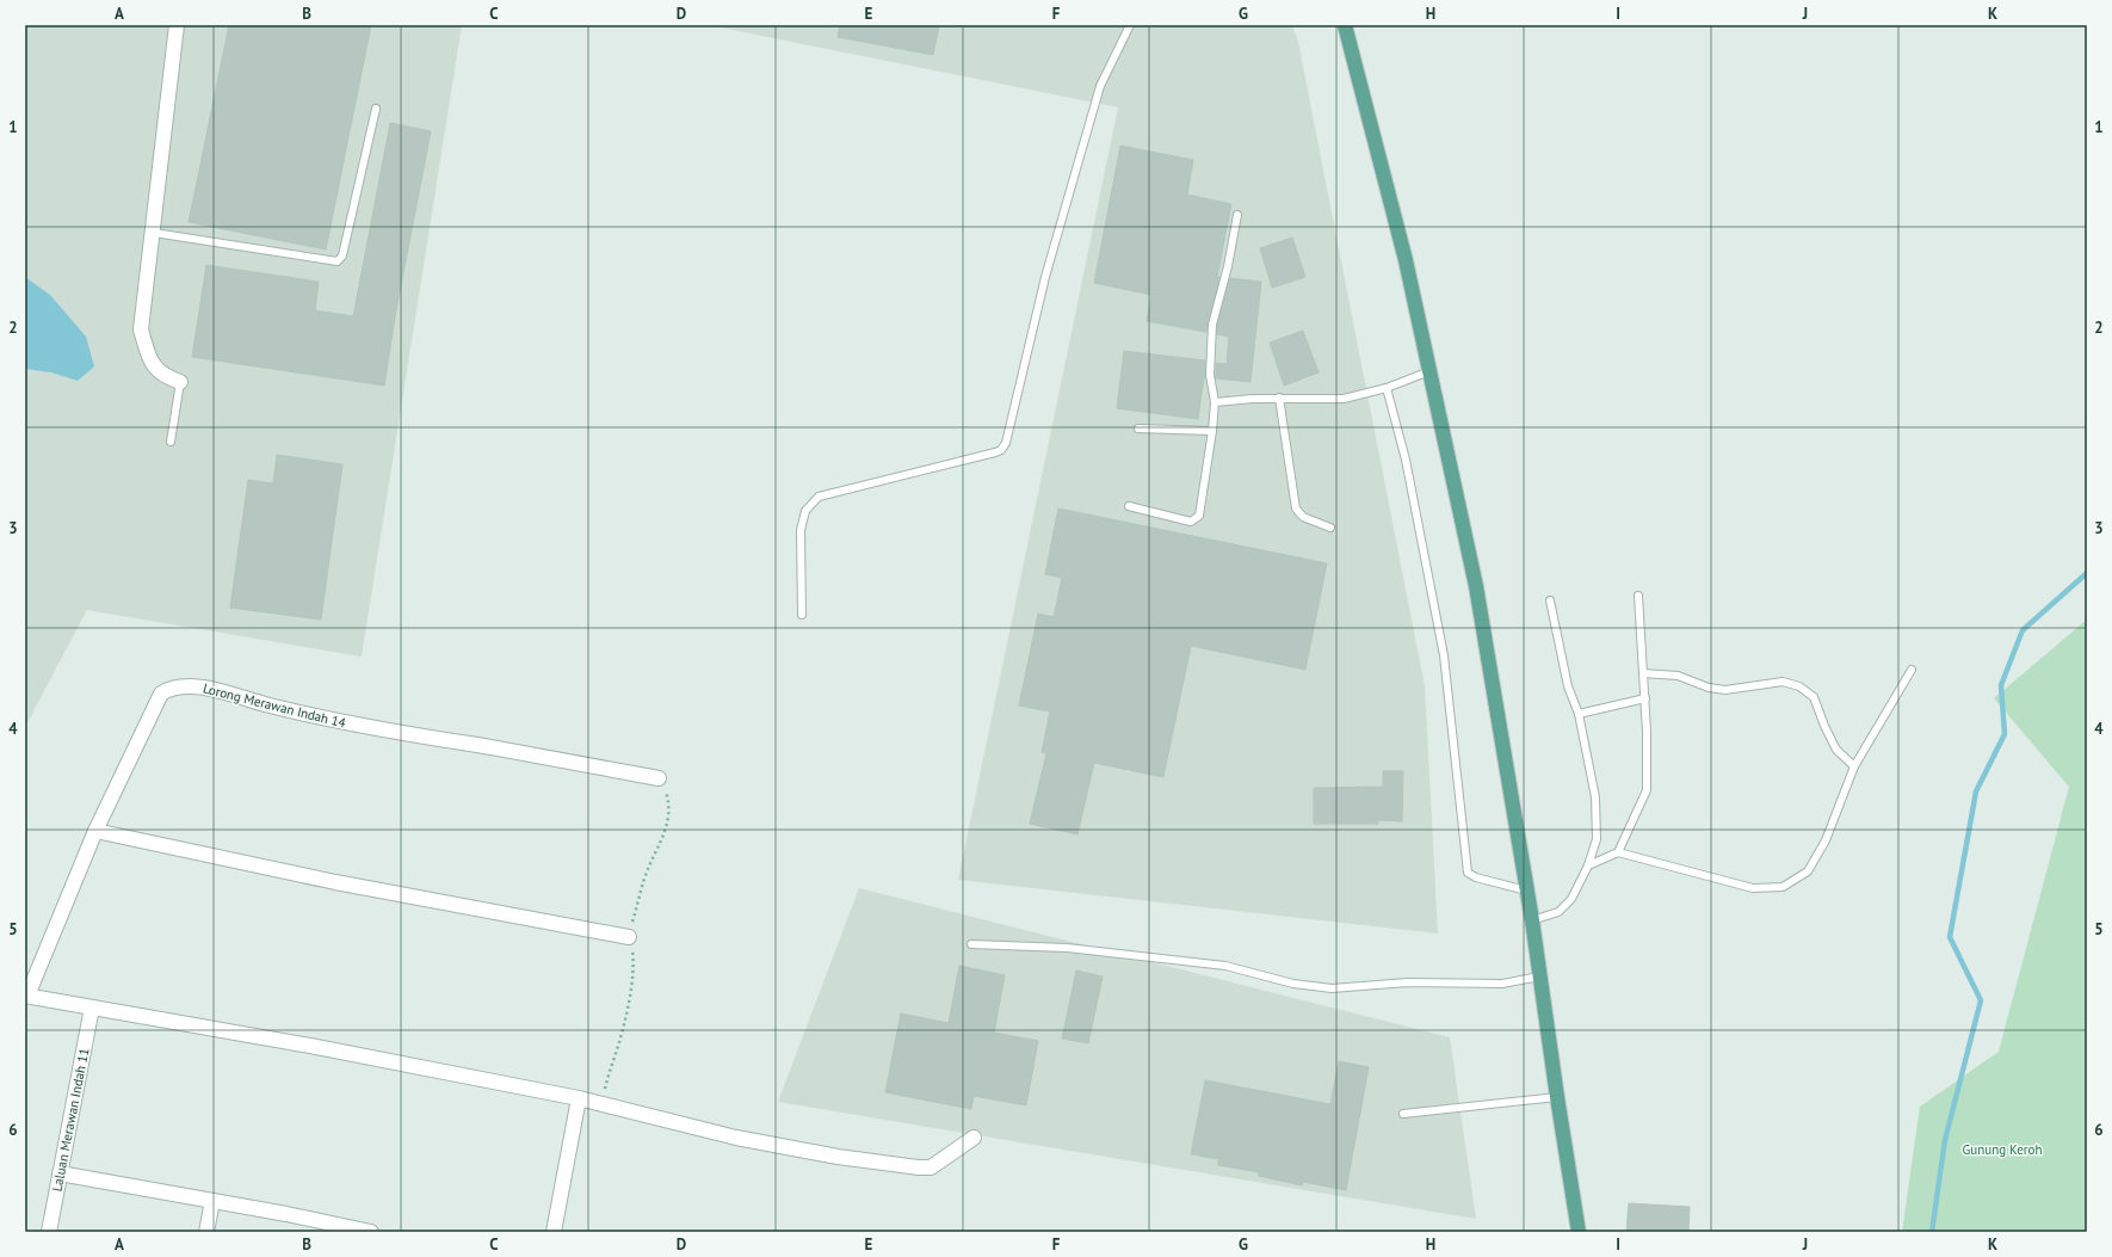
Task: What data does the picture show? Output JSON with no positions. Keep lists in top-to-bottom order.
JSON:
{
  "streets": {
    "street": ["Lorong Merawan Indah 14", "Laluan Merawan Indah 11"]
  },
  "parks": ["Gunung Keroh"],
  "grid": {
    "columns": [
      "A",
      "B",
      "C",
      "D",
      "E",
      "F",
      "G",
      "H",
      "I",
      "J",
      "K"
    ],
    "rows": [
      "1",
      "2",
      "3",
      "4",
      "5",
      "6"
    ]
  }
}
